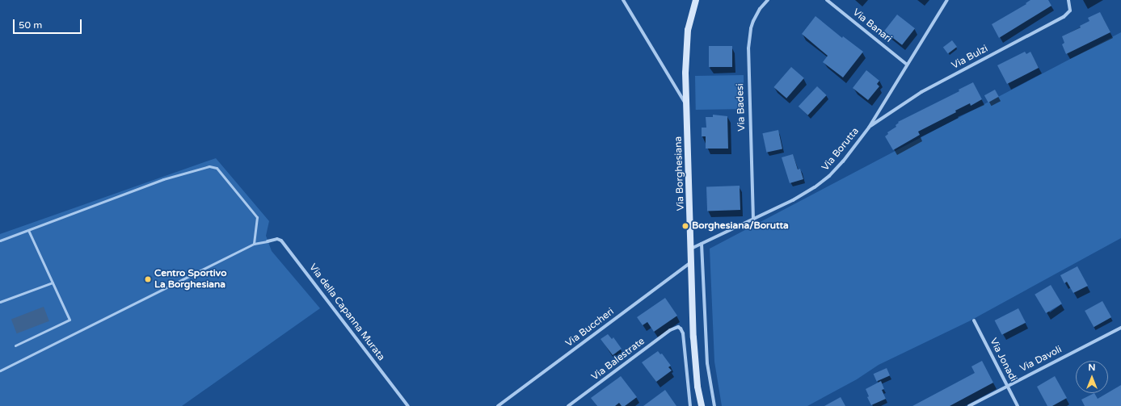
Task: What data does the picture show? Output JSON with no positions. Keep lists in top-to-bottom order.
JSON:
{
  "streets": {
    "street": [
      "Via Banari",
      "Via Bulzi",
      "Via Badesi",
      "Via Borutta",
      "Via Borghesiana",
      "Via della Capanna Murata",
      "Via Buccheri",
      "Via Balestrate",
      "Via Davoli",
      "Via Jonadi"
    ]
  },
  "crossings": [
    ["Via Banari", "Via Borutta"],
    ["Via Bulzi", "Via Borutta"],
    ["Via Badesi", "Via Borutta"],
    ["Via Borutta", "Via Borghesiana"],
    ["Via Borghesiana", "Via Buccheri"],
    ["Via Davoli", "Via Jonadi"]
  ],
  "places": ["Borghesiana/Borutta", "Centro Sportivo La Borghesiana"],
  "scale_bar": "50 m",
  "north": "top"
}
